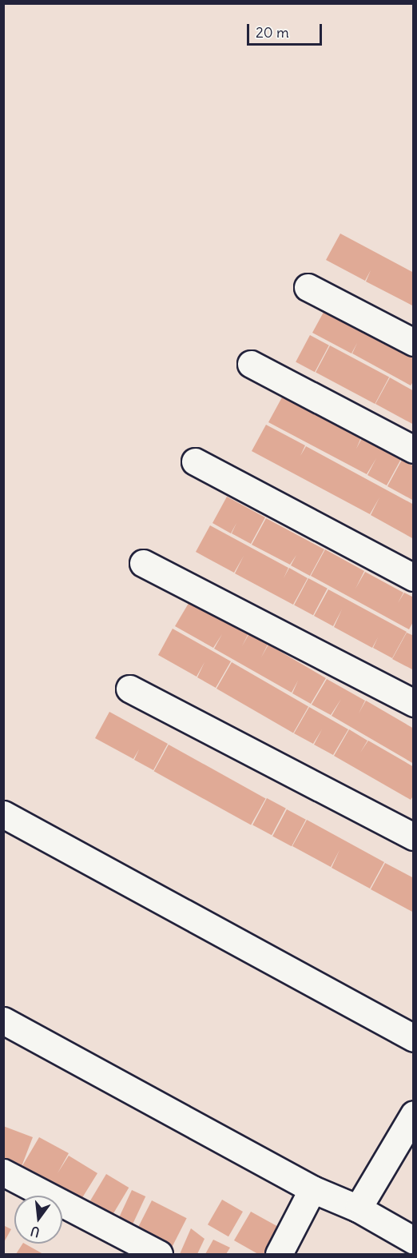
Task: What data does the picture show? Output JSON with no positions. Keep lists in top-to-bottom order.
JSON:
{
  "scale_bar": "20 m",
  "north": "bottom"
}
